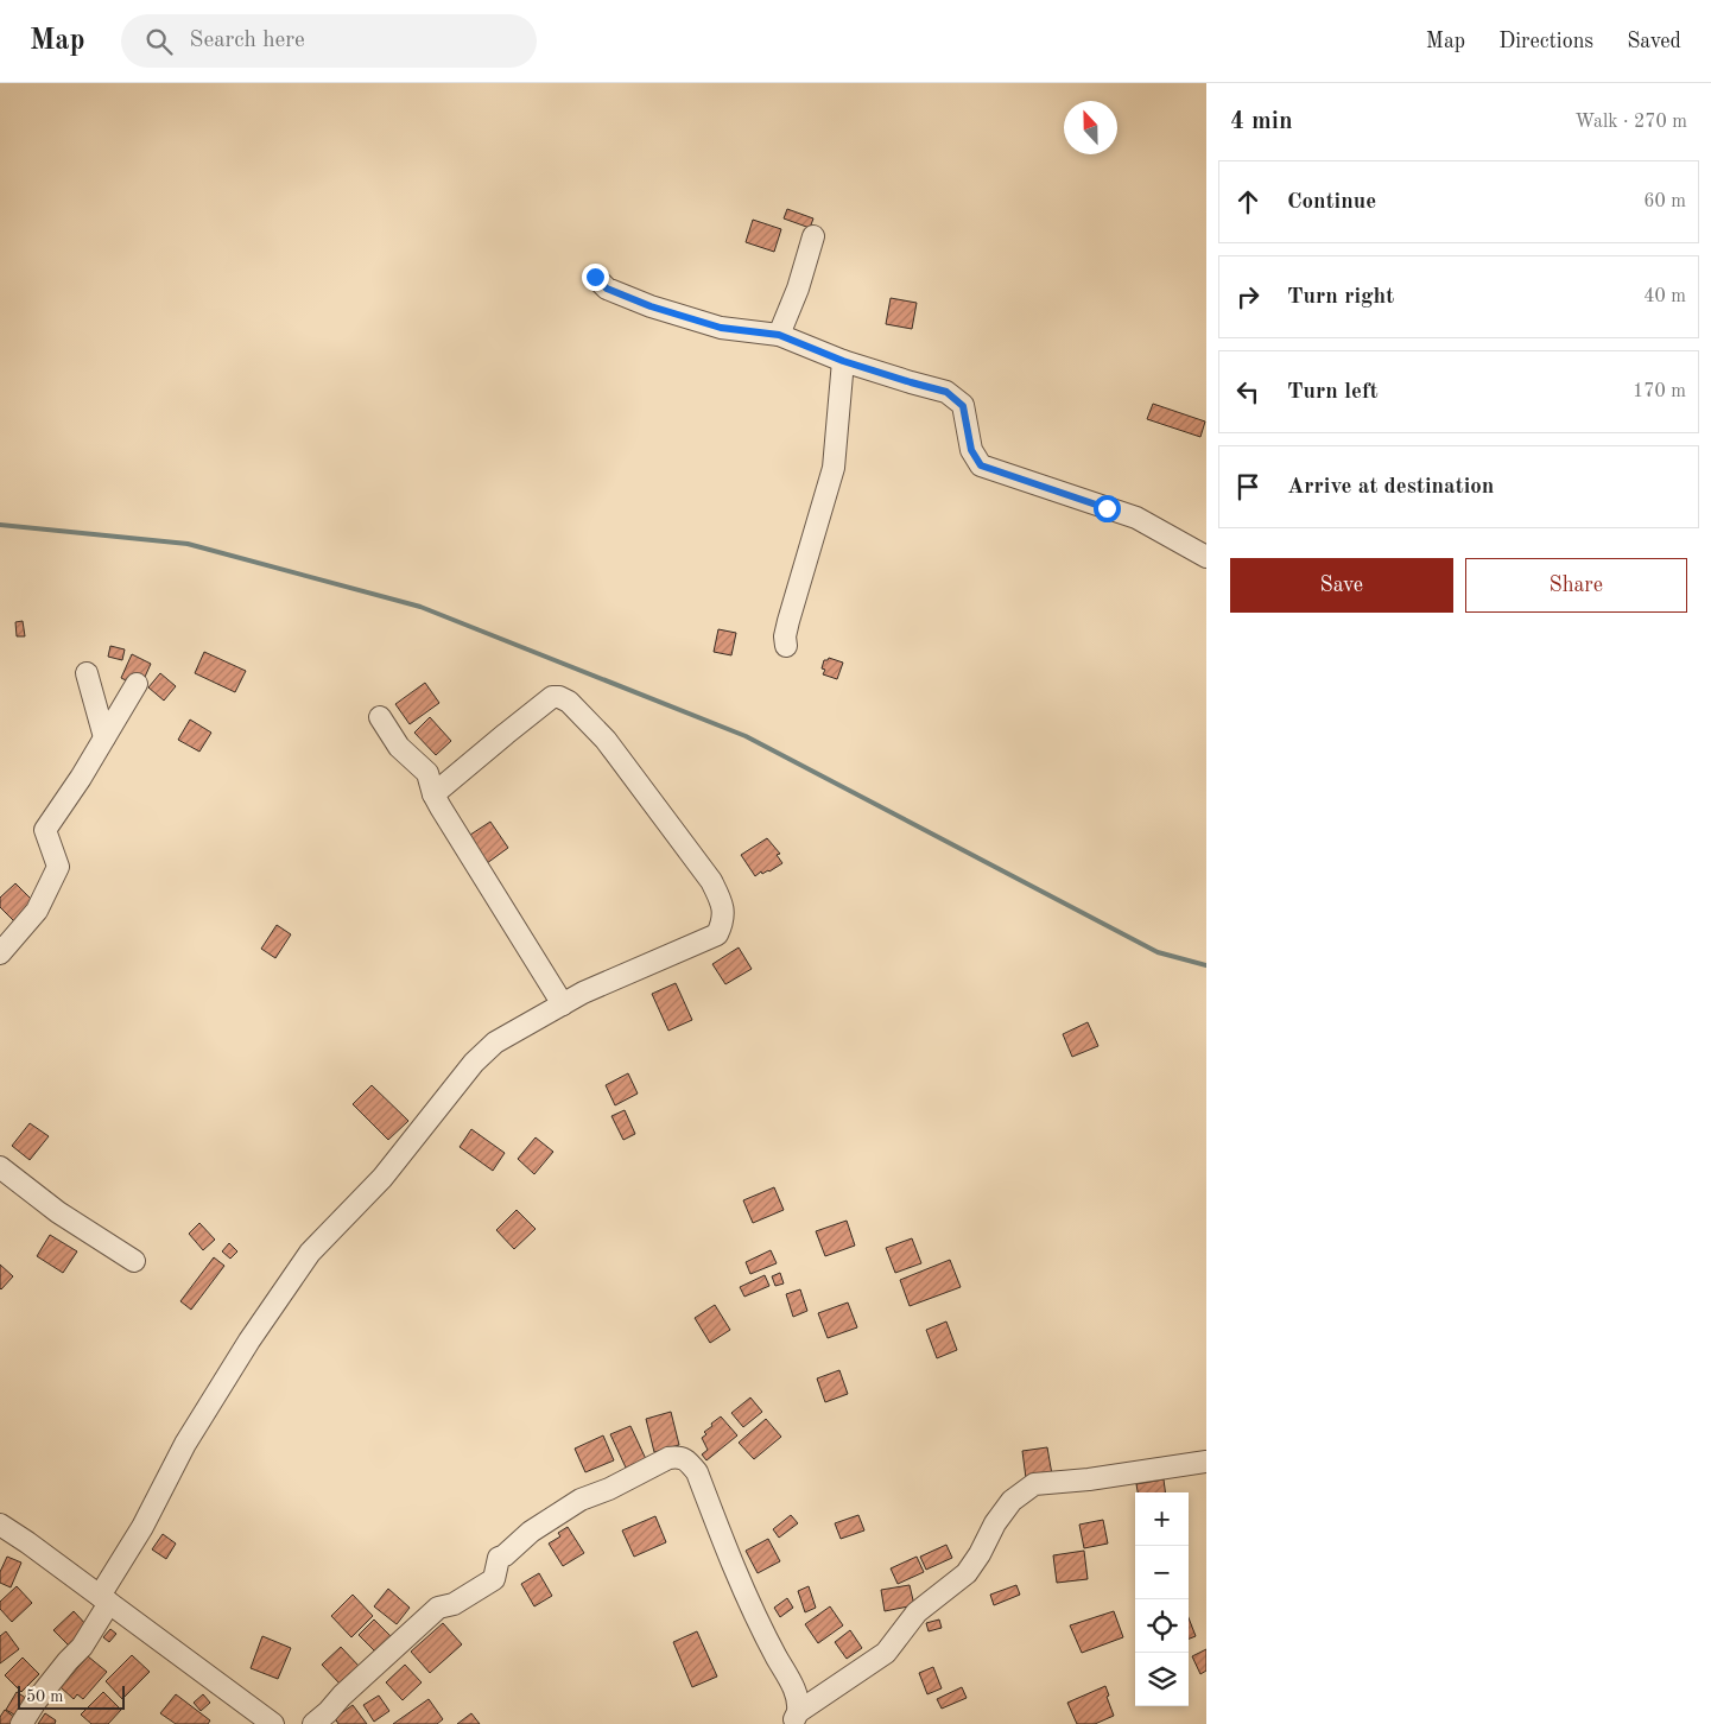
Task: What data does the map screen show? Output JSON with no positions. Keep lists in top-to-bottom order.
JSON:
{
  "scale_bar": "50 m",
  "north": "top",
  "page": {
    "header": "Map",
    "search": "Search here",
    "nav": ["Map", "Directions", "Saved"],
    "heading": ["4 min", "Walk · 270 m"],
    "list": [
      ["Continue", "60 m"],
      ["Turn right", "40 m"],
      ["Turn left", "170 m"],
      "Arrive at destination"
    ],
    "buttons": ["Save", "Share"],
    "map_buttons": ["+", "−"],
    "scale": "50 m"
  }
}
